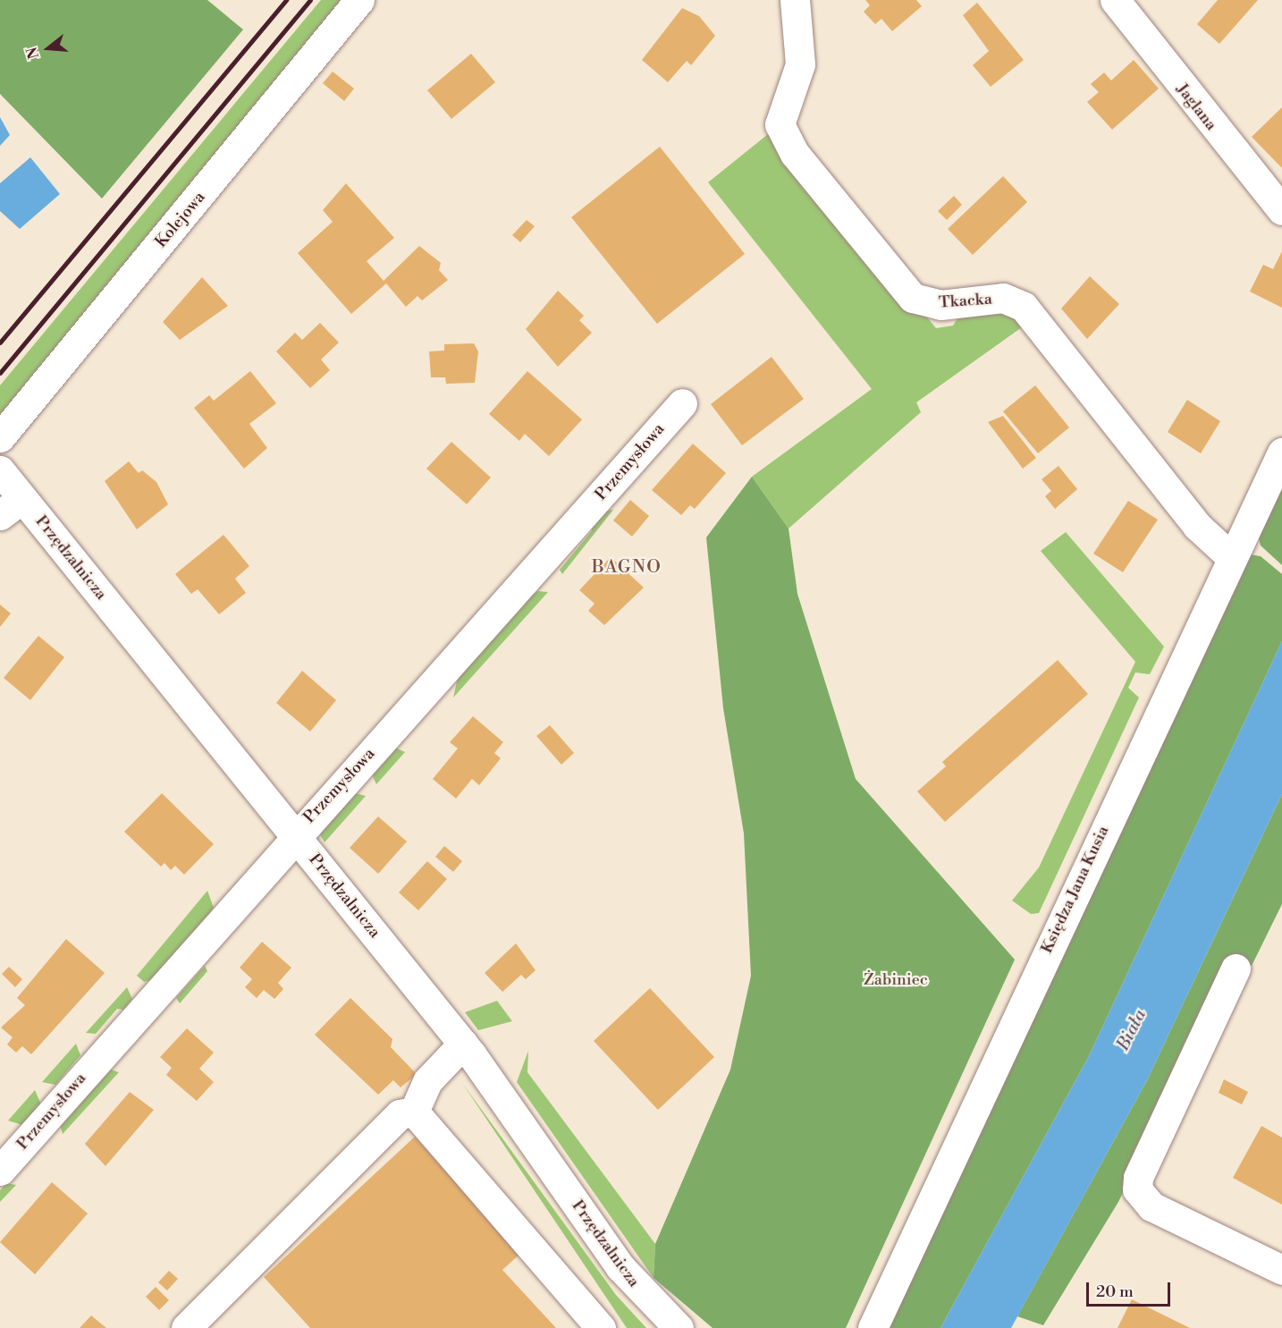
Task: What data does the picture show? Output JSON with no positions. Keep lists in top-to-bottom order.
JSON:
{
  "streets": {
    "street": [
      "Jaglana",
      "Kolejowa",
      "Tkacka",
      "Przemysłowa",
      "Przędzalnicza",
      "Księdza Jana Kusia"
    ]
  },
  "crossings": [
    ["Tkacka", "Księdza Jana Kusia"],
    ["Przemysłowa", "Przędzalnicza"]
  ],
  "districts": ["BAGNO"],
  "water": ["Biała"],
  "parks": ["Żabiniec"],
  "scale_bar": "20 m",
  "north": "left"
}
